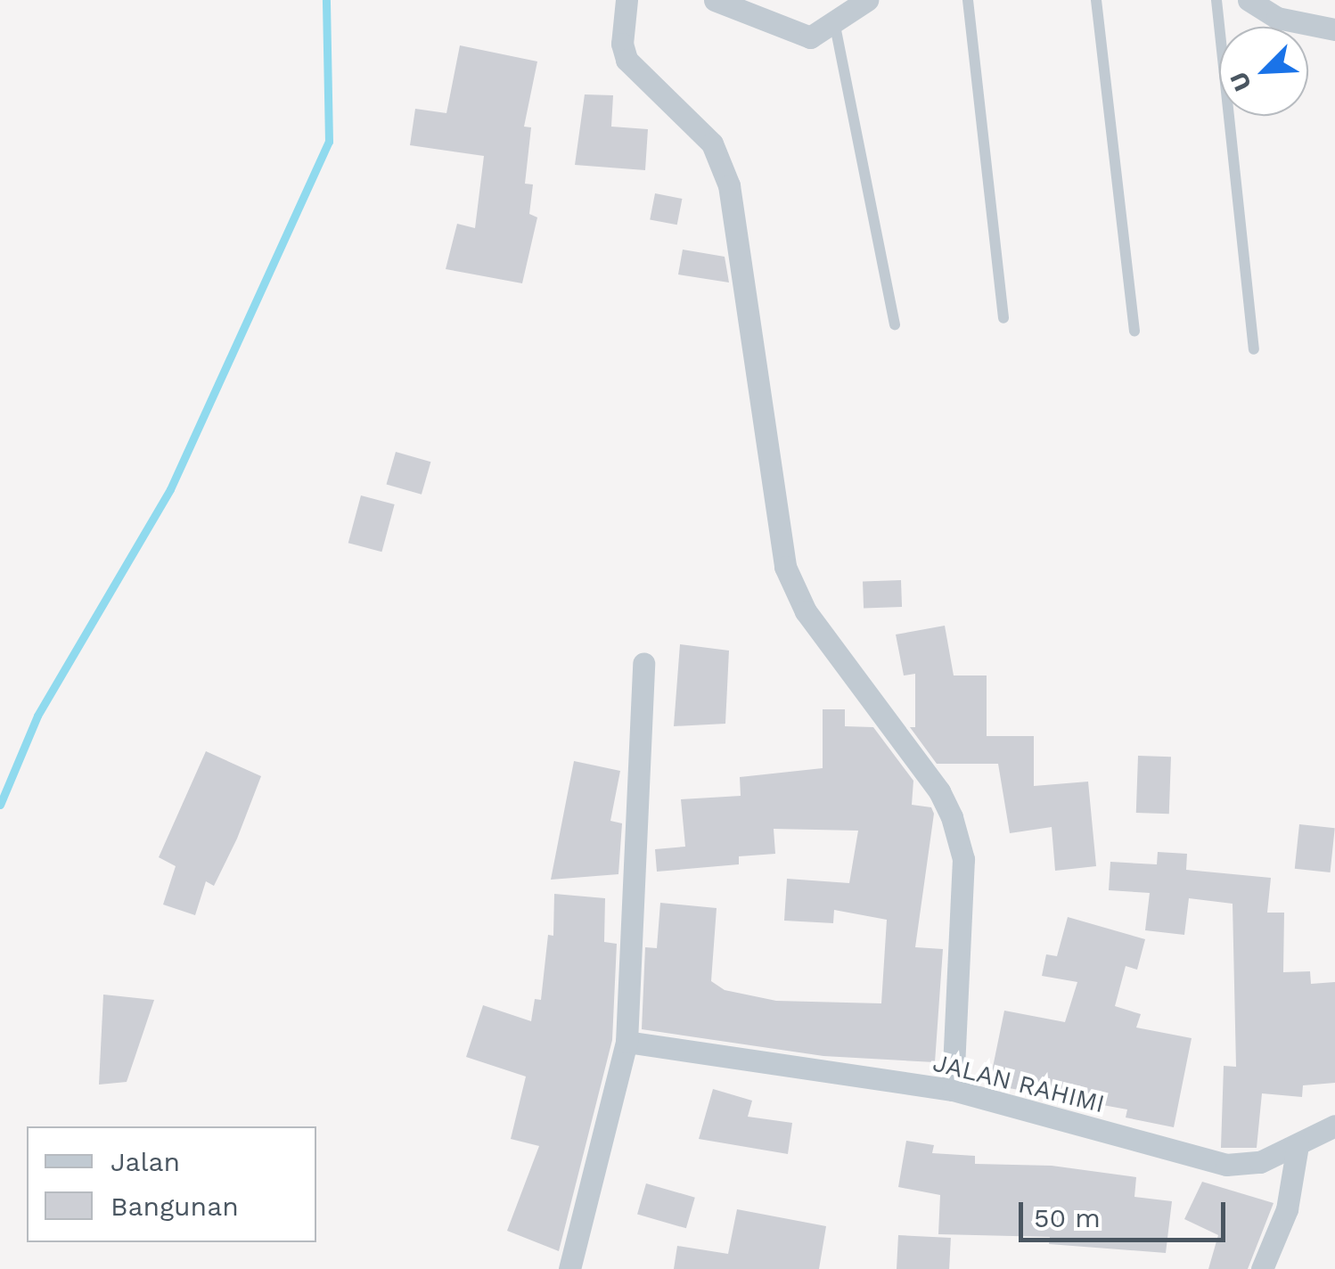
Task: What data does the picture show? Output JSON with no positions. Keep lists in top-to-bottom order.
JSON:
{
  "streets": {
    "street": ["JALAN RAHIMI"]
  },
  "legend": ["Jalan", "Bangunan"],
  "scale_bar": "50 m",
  "north": "bottom left"
}
